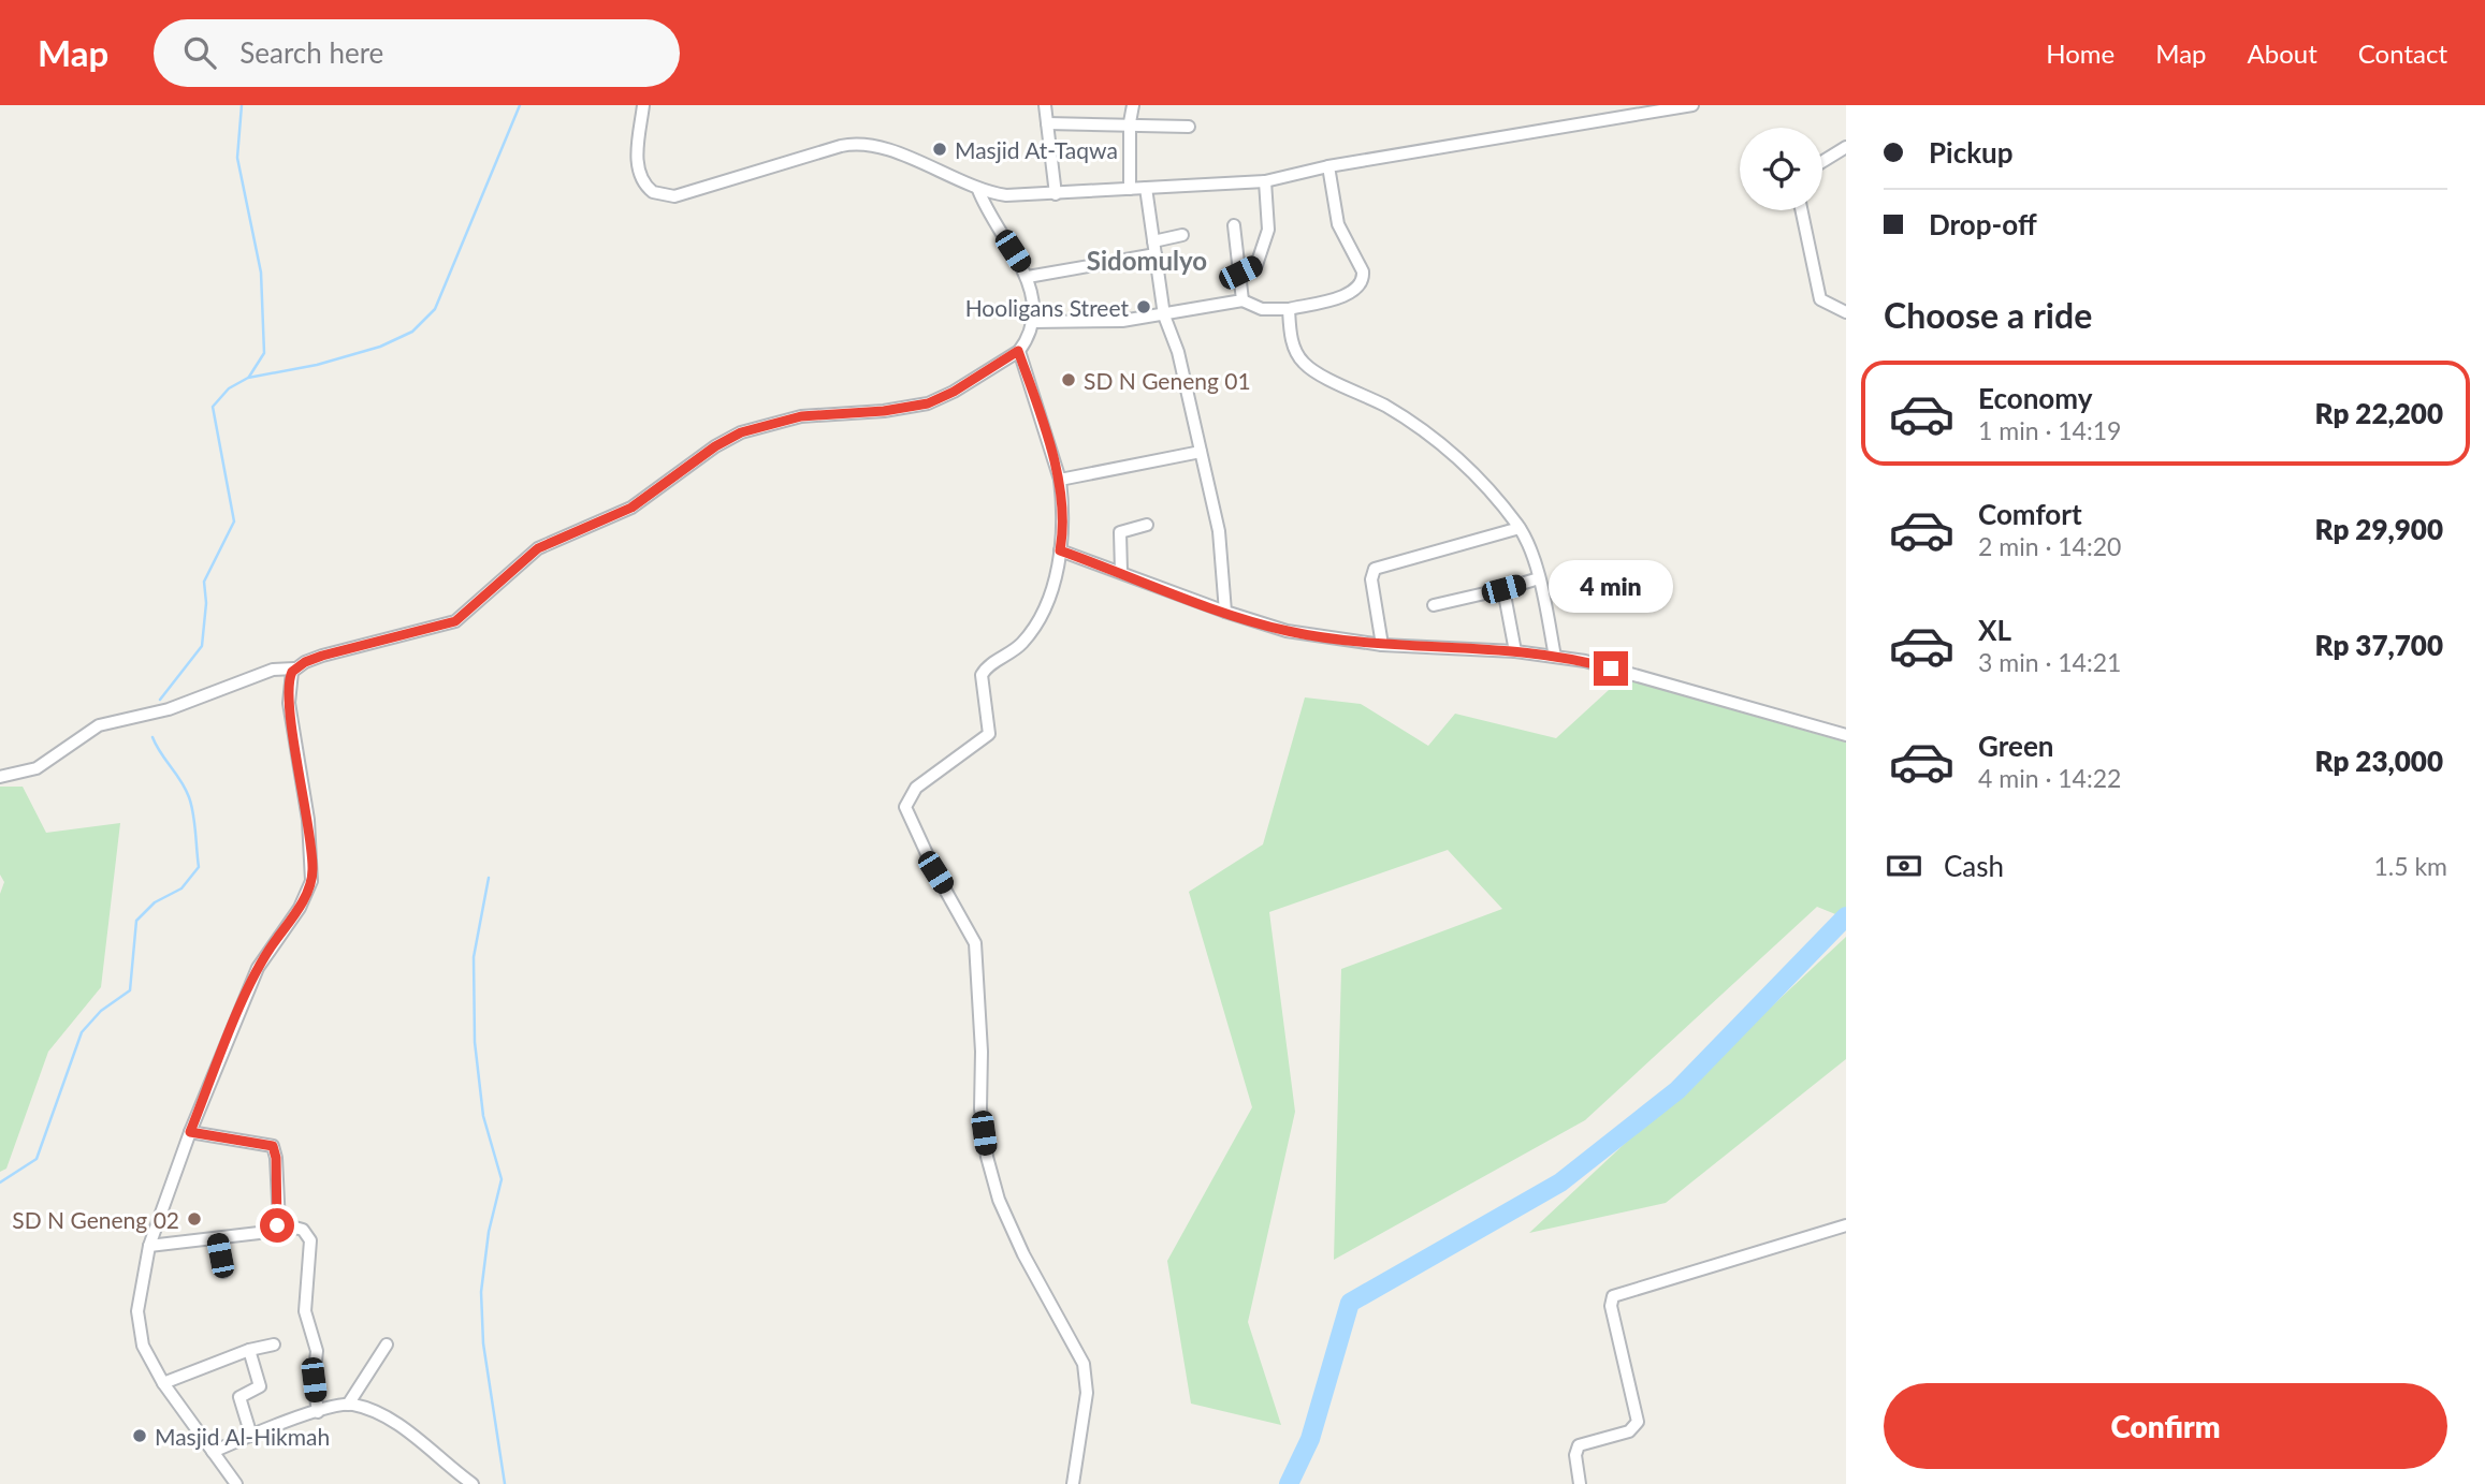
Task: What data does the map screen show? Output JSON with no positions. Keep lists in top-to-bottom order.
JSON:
{
  "districts": ["Sidomulyo"],
  "places": [
    "Masjid At-Taqwa",
    "Hooligans Street",
    "SD N Geneng 01",
    "SD N Geneng 02",
    "Masjid Al-Hikmah"
  ],
  "page": {
    "header": "Map",
    "search": "Search here",
    "nav": [
      "Home",
      "Map",
      "About",
      "Contact"
    ],
    "banner": ["Pickup", "Drop-off"],
    "heading": "Choose a ride",
    "list": [
      {
        "name": "Economy",
        "note": "1 min · 14:19",
        "value": "Rp 22,200"
      },
      {
        "name": "Comfort",
        "note": "2 min · 14:20",
        "value": "Rp 29,900"
      },
      {
        "name": "XL",
        "note": "3 min · 14:21",
        "value": "Rp 37,700"
      },
      {
        "name": "Green",
        "note": "4 min · 14:22",
        "value": "Rp 23,000"
      }
    ],
    "bubble": "4 min",
    "pay": ["Cash", "1.5 km"],
    "buttons": "Confirm"
  }
}
